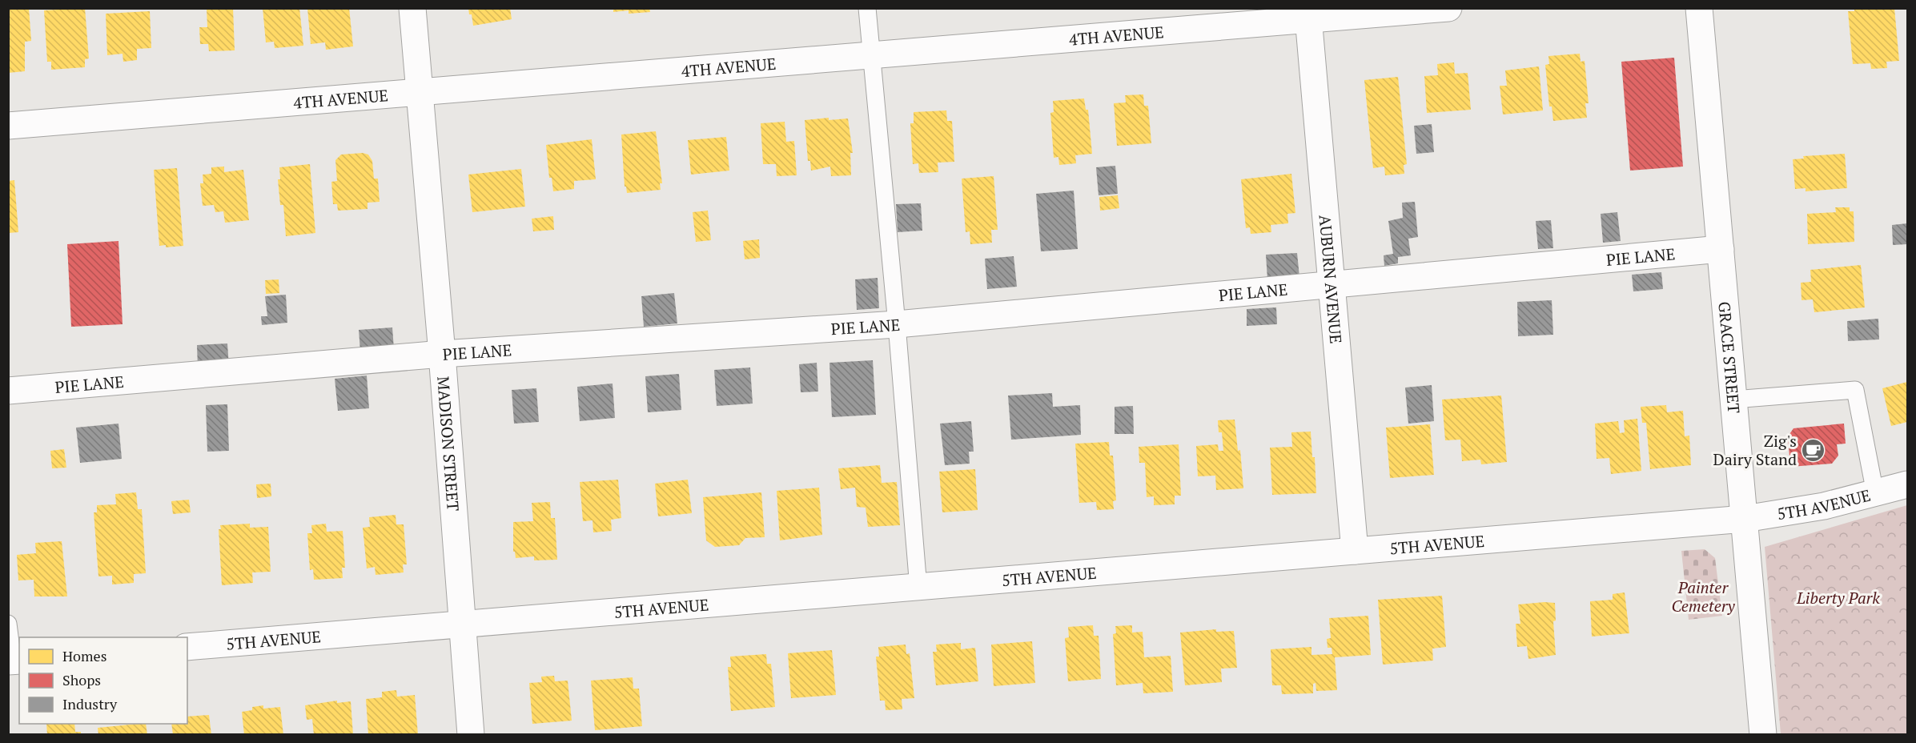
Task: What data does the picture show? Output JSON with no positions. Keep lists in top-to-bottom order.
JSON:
{
  "streets": {
    "street": [
      "4TH AVENUE",
      "PIE LANE",
      "AUBURN AVENUE",
      "GRACE STREET",
      "MADISON STREET",
      "5TH AVENUE"
    ]
  },
  "crossings": [
    ["4TH AVENUE", "AUBURN AVENUE"],
    ["4TH AVENUE", "MADISON STREET"],
    ["PIE LANE", "AUBURN AVENUE"],
    ["PIE LANE", "GRACE STREET"],
    ["PIE LANE", "MADISON STREET"],
    ["AUBURN AVENUE", "5TH AVENUE"],
    ["GRACE STREET", "5TH AVENUE"],
    ["MADISON STREET", "5TH AVENUE"]
  ],
  "parks": ["Painter Cemetery", "Liberty Park"],
  "places": {
    "cafe": ["Zig's Dairy Stand"]
  },
  "legend": ["Homes", "Shops", "Industry"]
}
